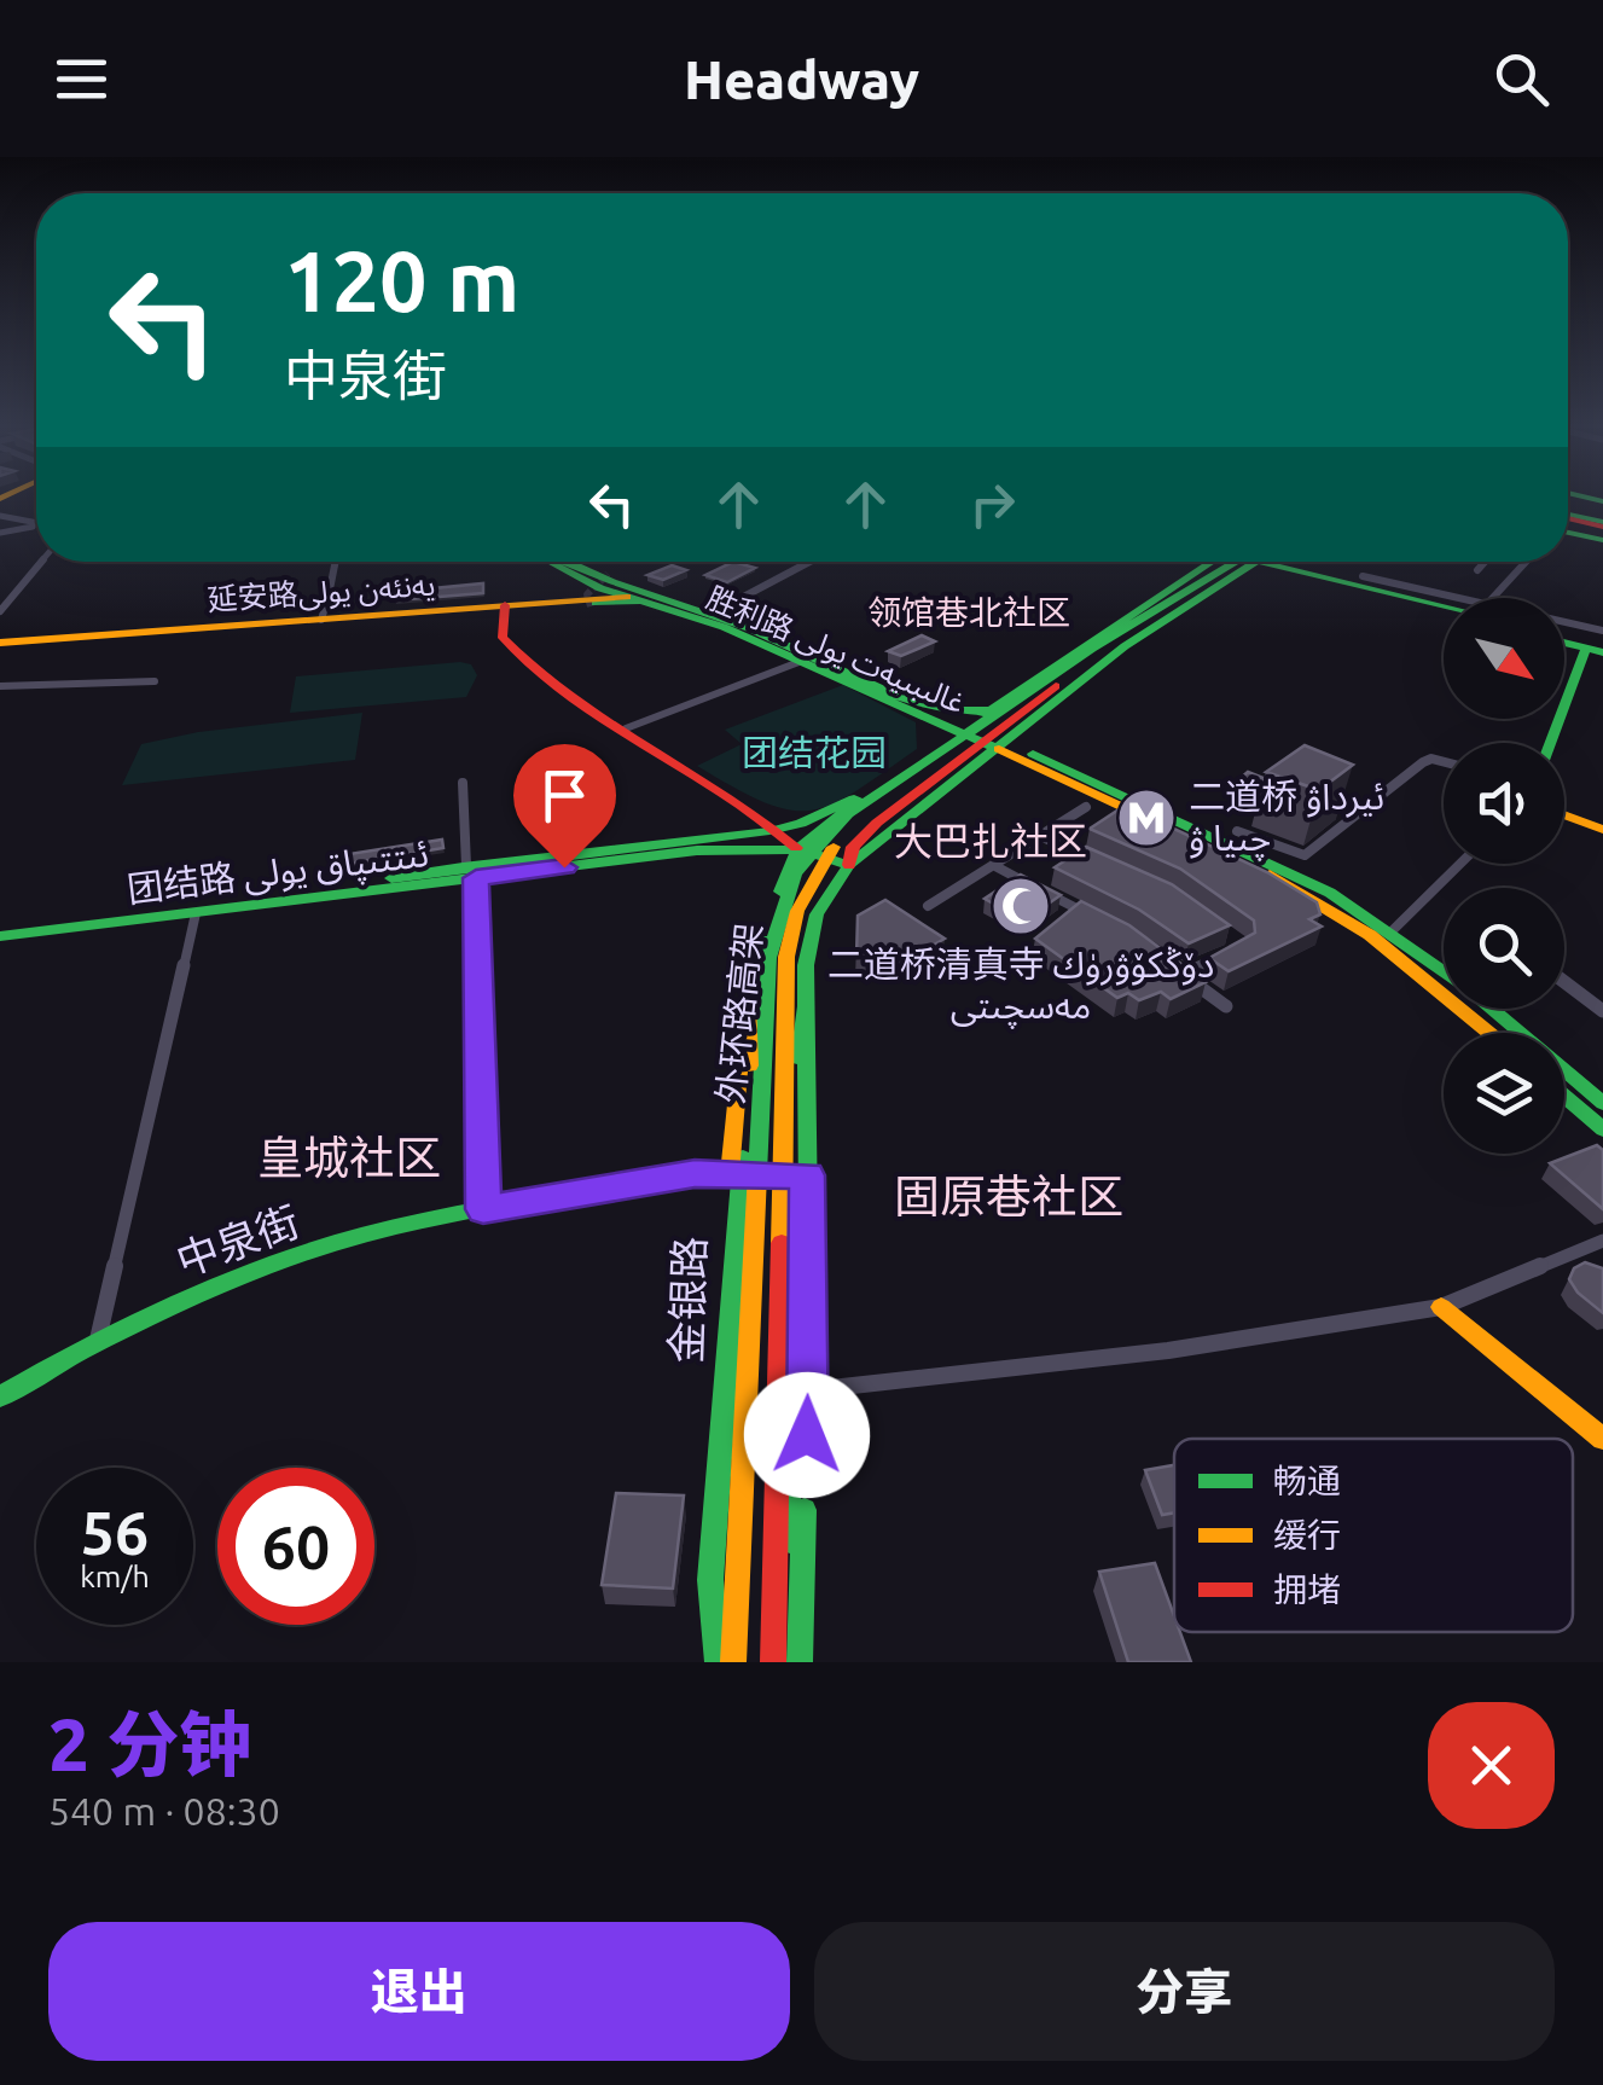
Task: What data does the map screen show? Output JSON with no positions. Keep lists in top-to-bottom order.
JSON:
{
  "streets": {
    "main road": [
      "延安路يەنئەن يولى",
      "胜利路 غالىبىيەت يولى",
      "团结路 ئىتتىپاق يولى",
      "外环路高架",
      "中泉街",
      "金银路"
    ]
  },
  "crossings": [
    ["延安路يەنئەن يولى", "胜利路 غالىبىيەت يولى"],
    ["胜利路 غالىبىيەت يولى", "团结路 ئىتتىپاق يولى"],
    ["团结路 ئىتتىپاق يولى", "金银路"],
    ["中泉街", "金银路"]
  ],
  "districts": [
    "领馆巷北社区",
    "大巴扎社区",
    "皇城社区",
    "固原巷社区"
  ],
  "parks": ["团结花园"],
  "places": {
    "metro station": ["二道桥 ئيرداۋ چىيا ۋ"],
    "mosque": ["二道桥清真寺 دۆڭكۆۋرۈك مەسچىتى"]
  },
  "legend": ["畅通", "缓行", "拥堵"],
  "north": "bottom right",
  "page": {
    "header": "Headway",
    "turn": ["120 m", "中泉街"],
    "speed": "56 km/h",
    "limit": "60",
    "heading": ["2 分钟", "540 m · 08:30"],
    "buttons": ["退出", "分享"]
  }
}
